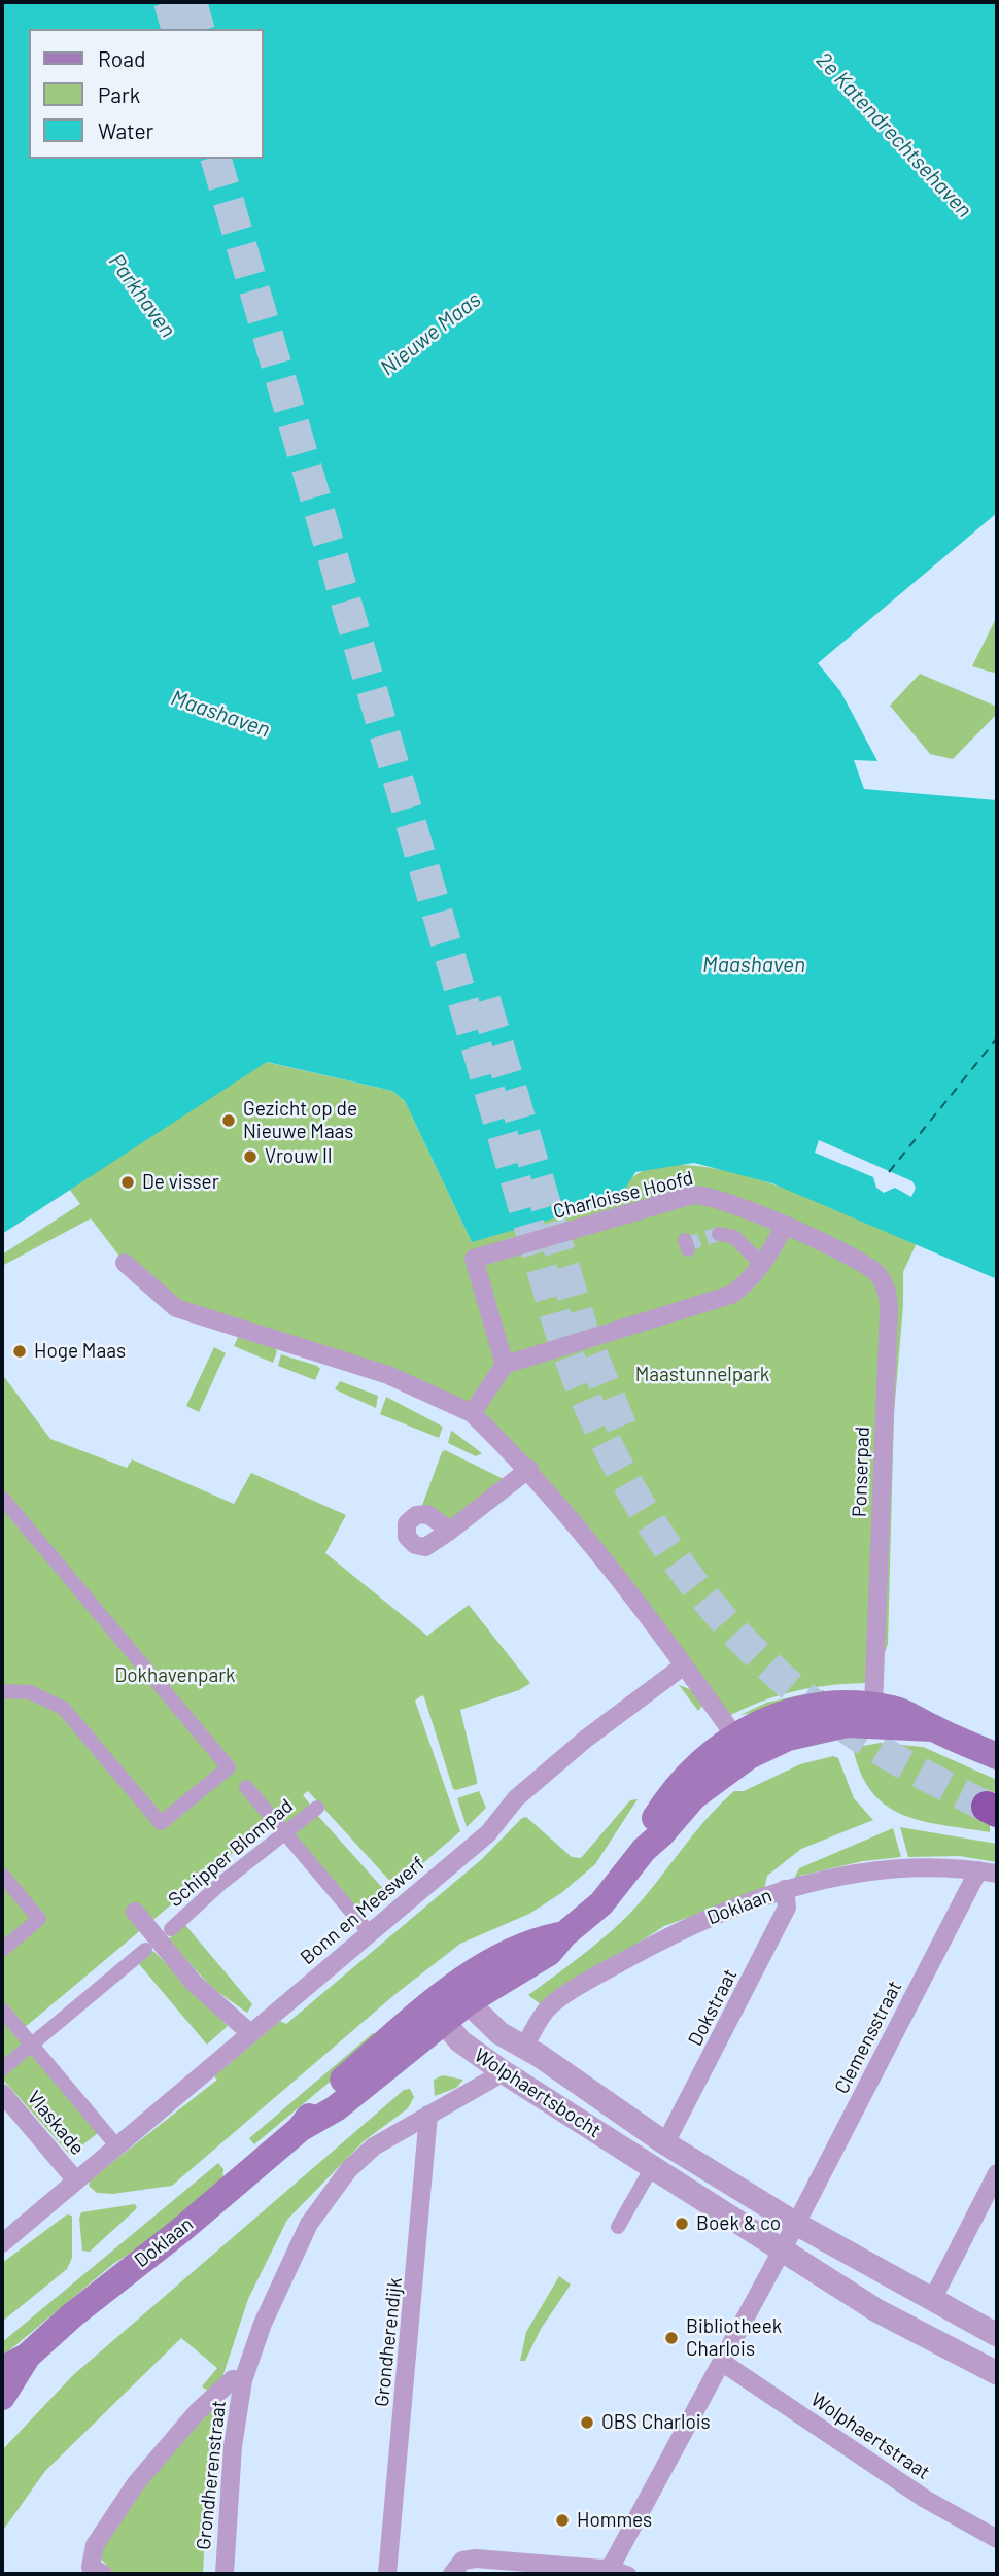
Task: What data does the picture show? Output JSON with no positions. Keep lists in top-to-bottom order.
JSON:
{
  "streets": {
    "main road": ["Doklaan"],
    "street": [
      "Charloisse Hoofd",
      "Ponserpad",
      "Schipper Blompad",
      "Bonn en Meeswerf",
      "Dokstraat",
      "Clemensstraat",
      "Wolphaertsbocht",
      "Vlaskade",
      "Grondherendijk",
      "Wolphaertstraat",
      "Grondherenstraat"
    ]
  },
  "crossings": [
    ["Charloisse Hoofd", "Ponserpad"],
    ["Ponserpad", "Doklaan"],
    ["Doklaan", "Dokstraat"],
    ["Doklaan", "Clemensstraat"],
    ["Doklaan", "Wolphaertsbocht"],
    ["Bonn en Meeswerf", "Vlaskade"],
    ["Dokstraat", "Wolphaertsbocht"],
    ["Clemensstraat", "Wolphaertsbocht"],
    ["Wolphaertsbocht", "Grondherenstraat"],
    ["Grondherendijk", "Grondherenstraat"]
  ],
  "water": [
    "2e Katendrechtsehaven",
    "Parkhaven",
    "Nieuwe Maas",
    "Maashaven"
  ],
  "parks": ["Maastunnelpark", "Dokhavenpark"],
  "places": [
    "Gezicht op de Nieuwe Maas",
    "Vrouw II",
    "De visser",
    "Hoge Maas",
    "Boek & co",
    "Bibliotheek Charlois",
    "OBS Charlois",
    "Hommes"
  ],
  "legend": ["Road", "Park", "Water"]
}
